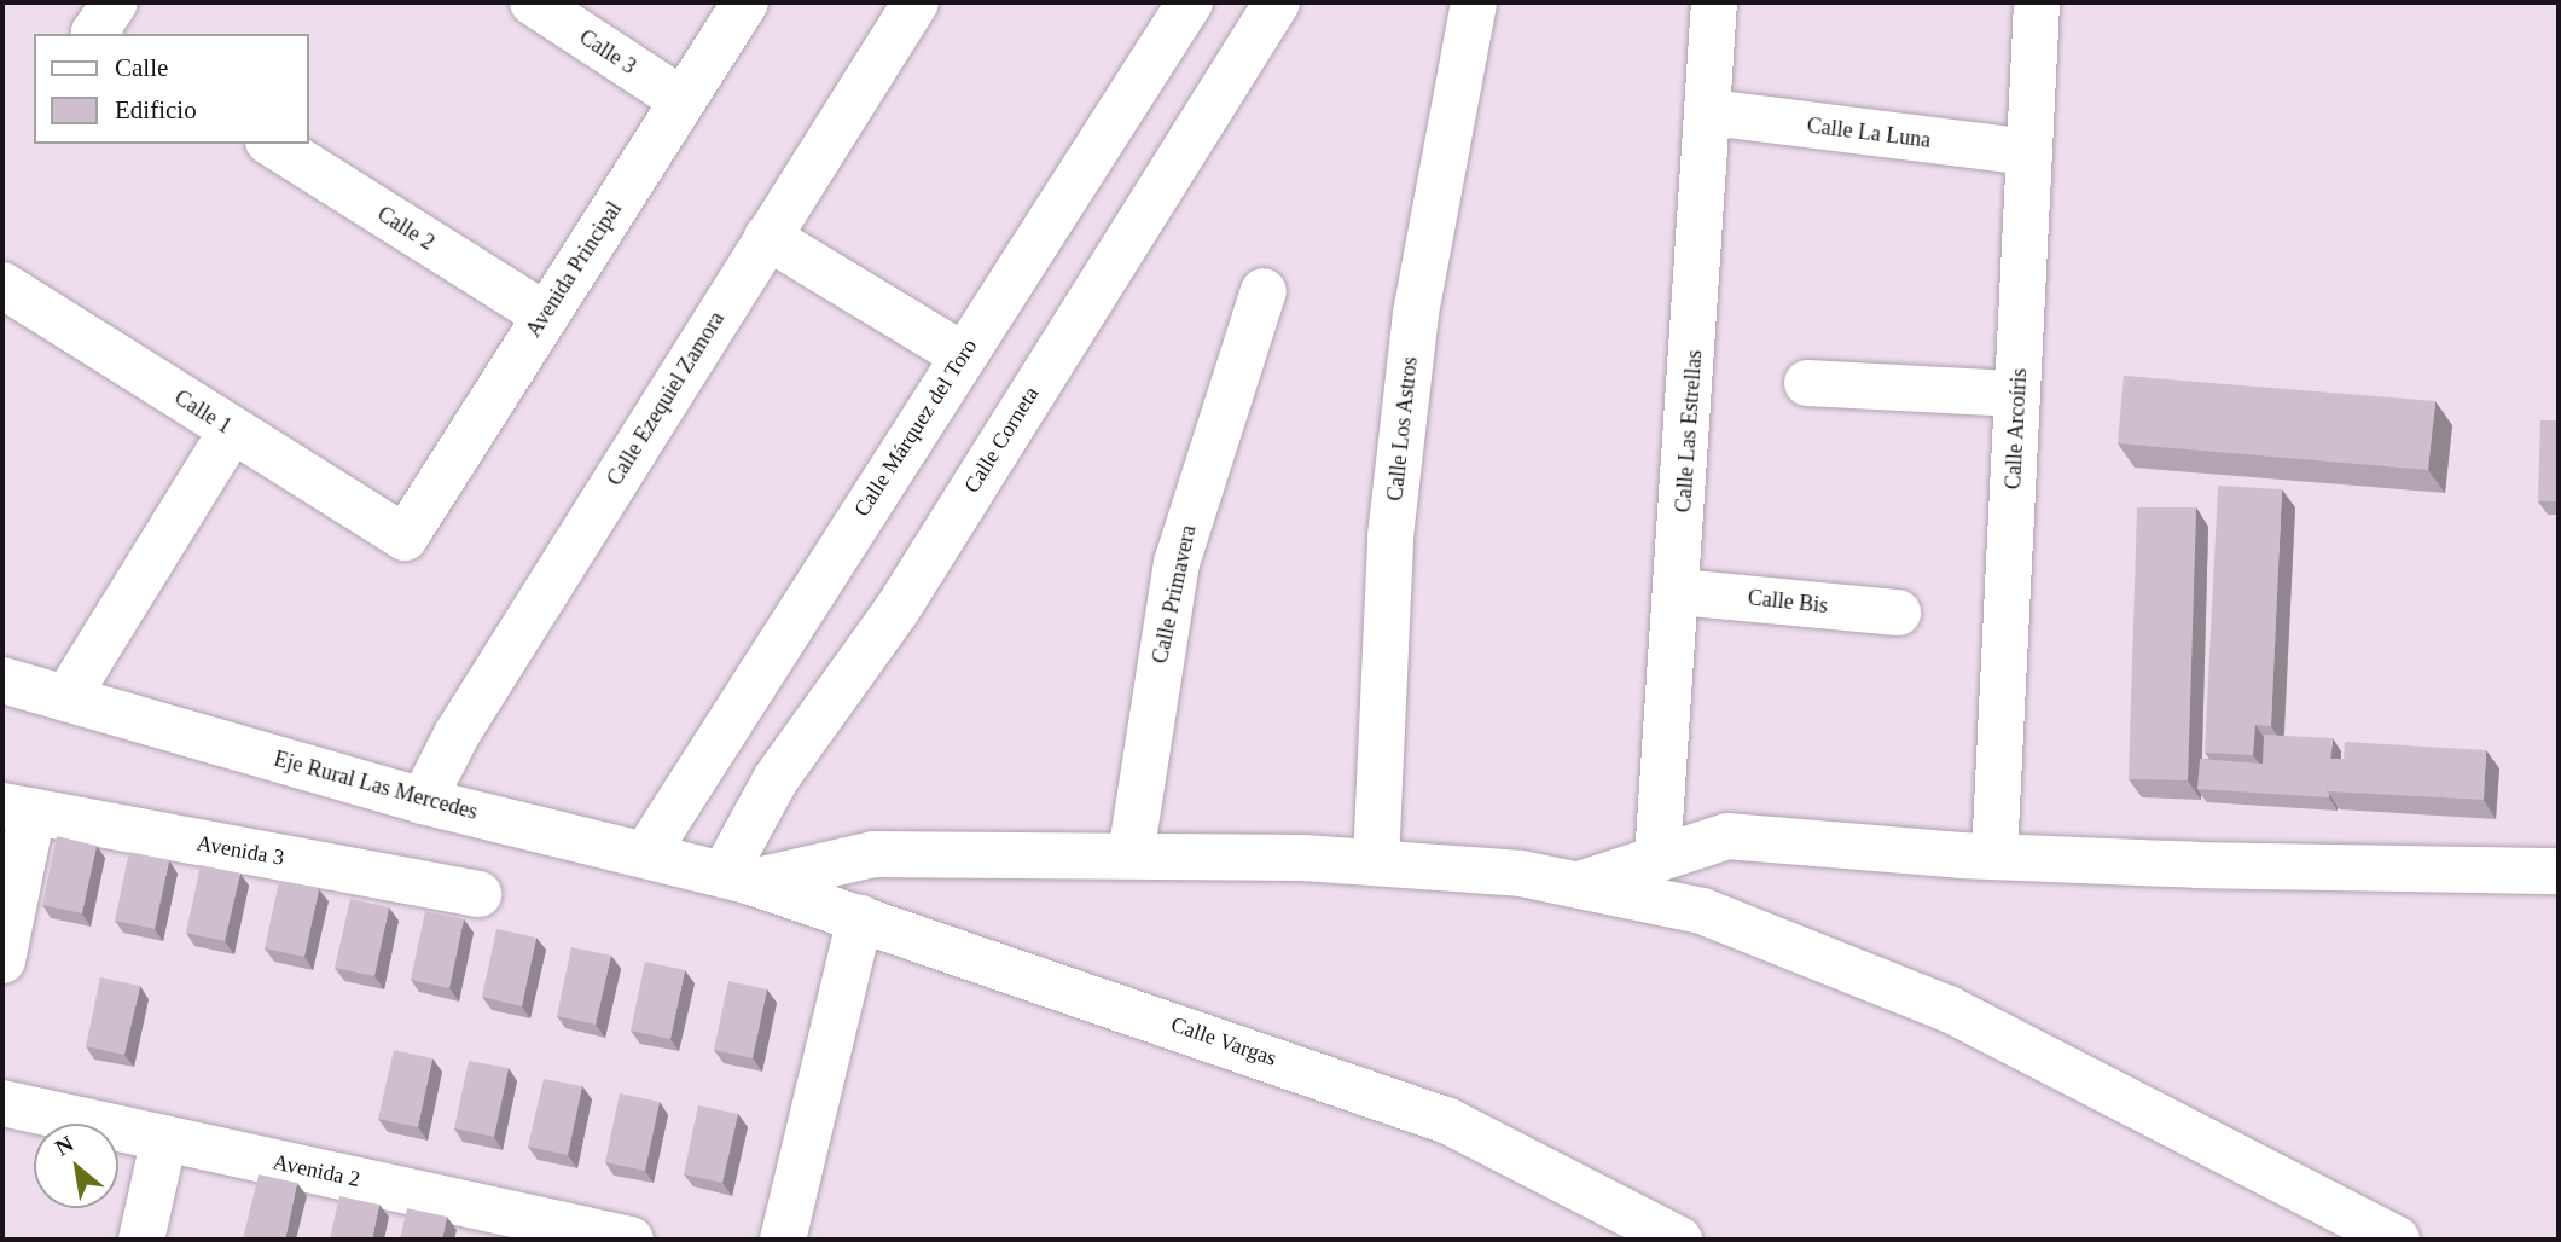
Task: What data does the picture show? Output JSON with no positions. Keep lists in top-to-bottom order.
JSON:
{
  "streets": {
    "street": [
      "Calle 3",
      "Calle La Luna",
      "Calle 2",
      "Avenida Principal",
      "Calle Ezequiel Zamora",
      "Calle 1",
      "Calle Márquez del Toro",
      "Calle Los Astros",
      "Calle Arcoíris",
      "Calle Las Estrellas",
      "Calle Corneta",
      "Calle Primavera",
      "Calle Bis",
      "Eje Rural Las Mercedes",
      "Avenida 3",
      "Calle Vargas",
      "Avenida 2"
    ]
  },
  "crossings": [
    ["Calle 3", "Avenida Principal"],
    ["Calle La Luna", "Calle Arcoíris"],
    ["Calle La Luna", "Calle Las Estrellas"],
    ["Calle 2", "Avenida Principal"],
    ["Avenida Principal", "Calle 1"],
    ["Calle Ezequiel Zamora", "Eje Rural Las Mercedes"],
    ["Calle Márquez del Toro", "Eje Rural Las Mercedes"],
    ["Calle Las Estrellas", "Calle Bis"],
    ["Calle Corneta", "Eje Rural Las Mercedes"],
    ["Calle Corneta", "Calle Vargas"],
    ["Eje Rural Las Mercedes", "Calle Vargas"]
  ],
  "legend": ["Calle", "Edificio"],
  "north": "top left"
}
